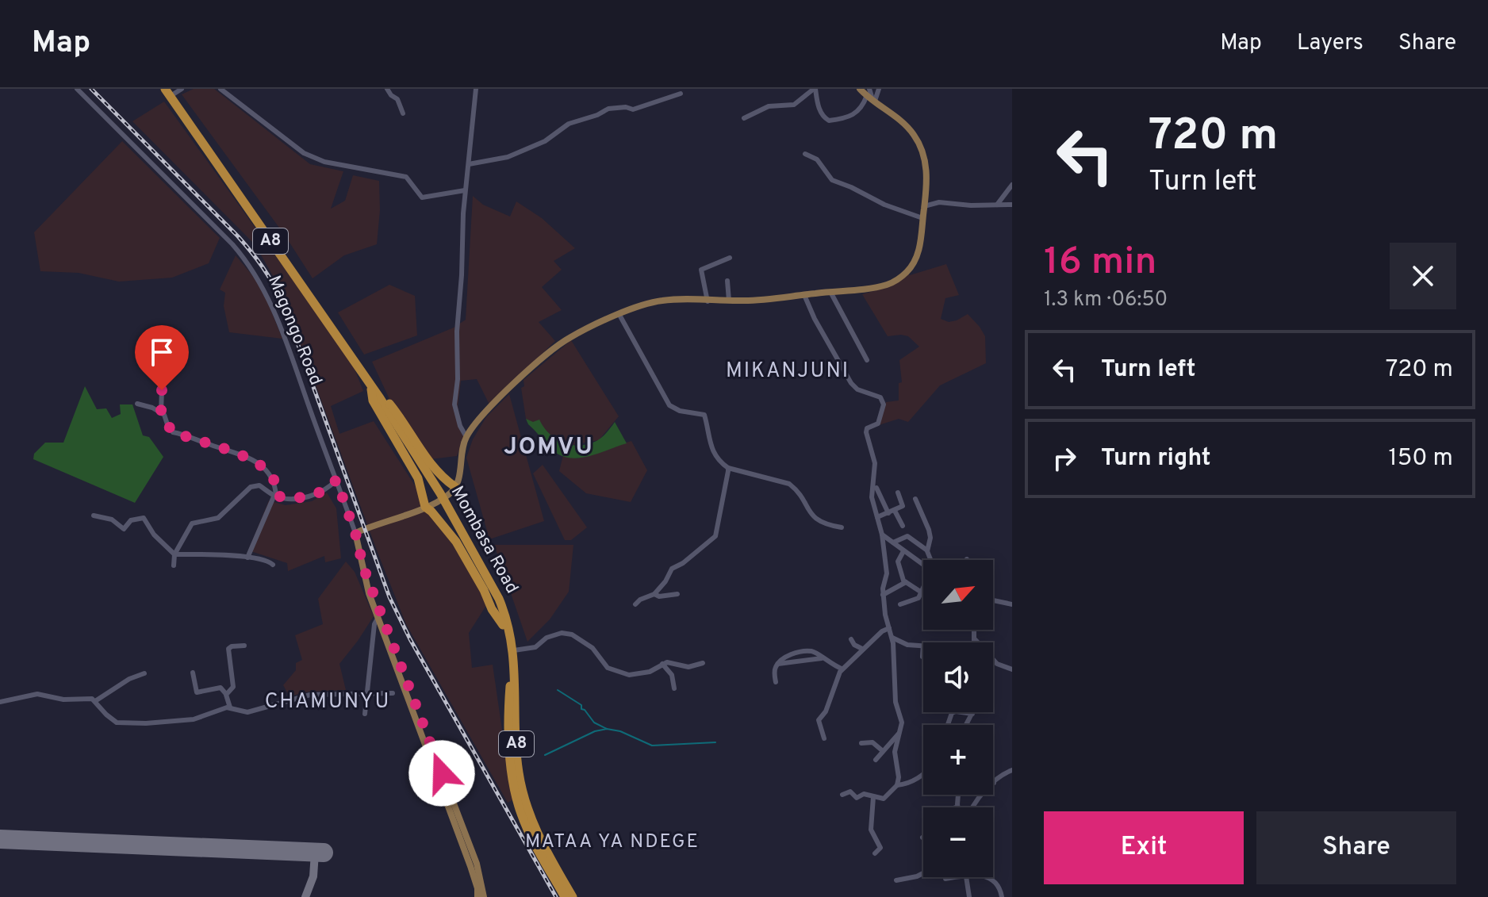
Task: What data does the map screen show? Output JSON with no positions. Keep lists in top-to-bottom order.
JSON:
{
  "streets": {
    "highway": ["A8", "Mombasa Road"],
    "main road": ["Magongo Road"]
  },
  "districts": [
    "MIKANJUNI",
    "JOMVU",
    "CHAMUNYU",
    "MATAA YA NDEGE"
  ],
  "north": "top right",
  "page": {
    "header": "Map",
    "nav": ["Map", "Layers", "Share"],
    "turn": ["720 m", "Turn left"],
    "heading": ["16 min", "1.3 km · 06:50"],
    "list": [
      {
        "name": "Turn left",
        "value": "720 m"
      },
      {
        "name": "Turn right",
        "value": "150 m"
      }
    ],
    "map_buttons": ["+", "−"],
    "buttons": ["Exit", "Share"]
  }
}
